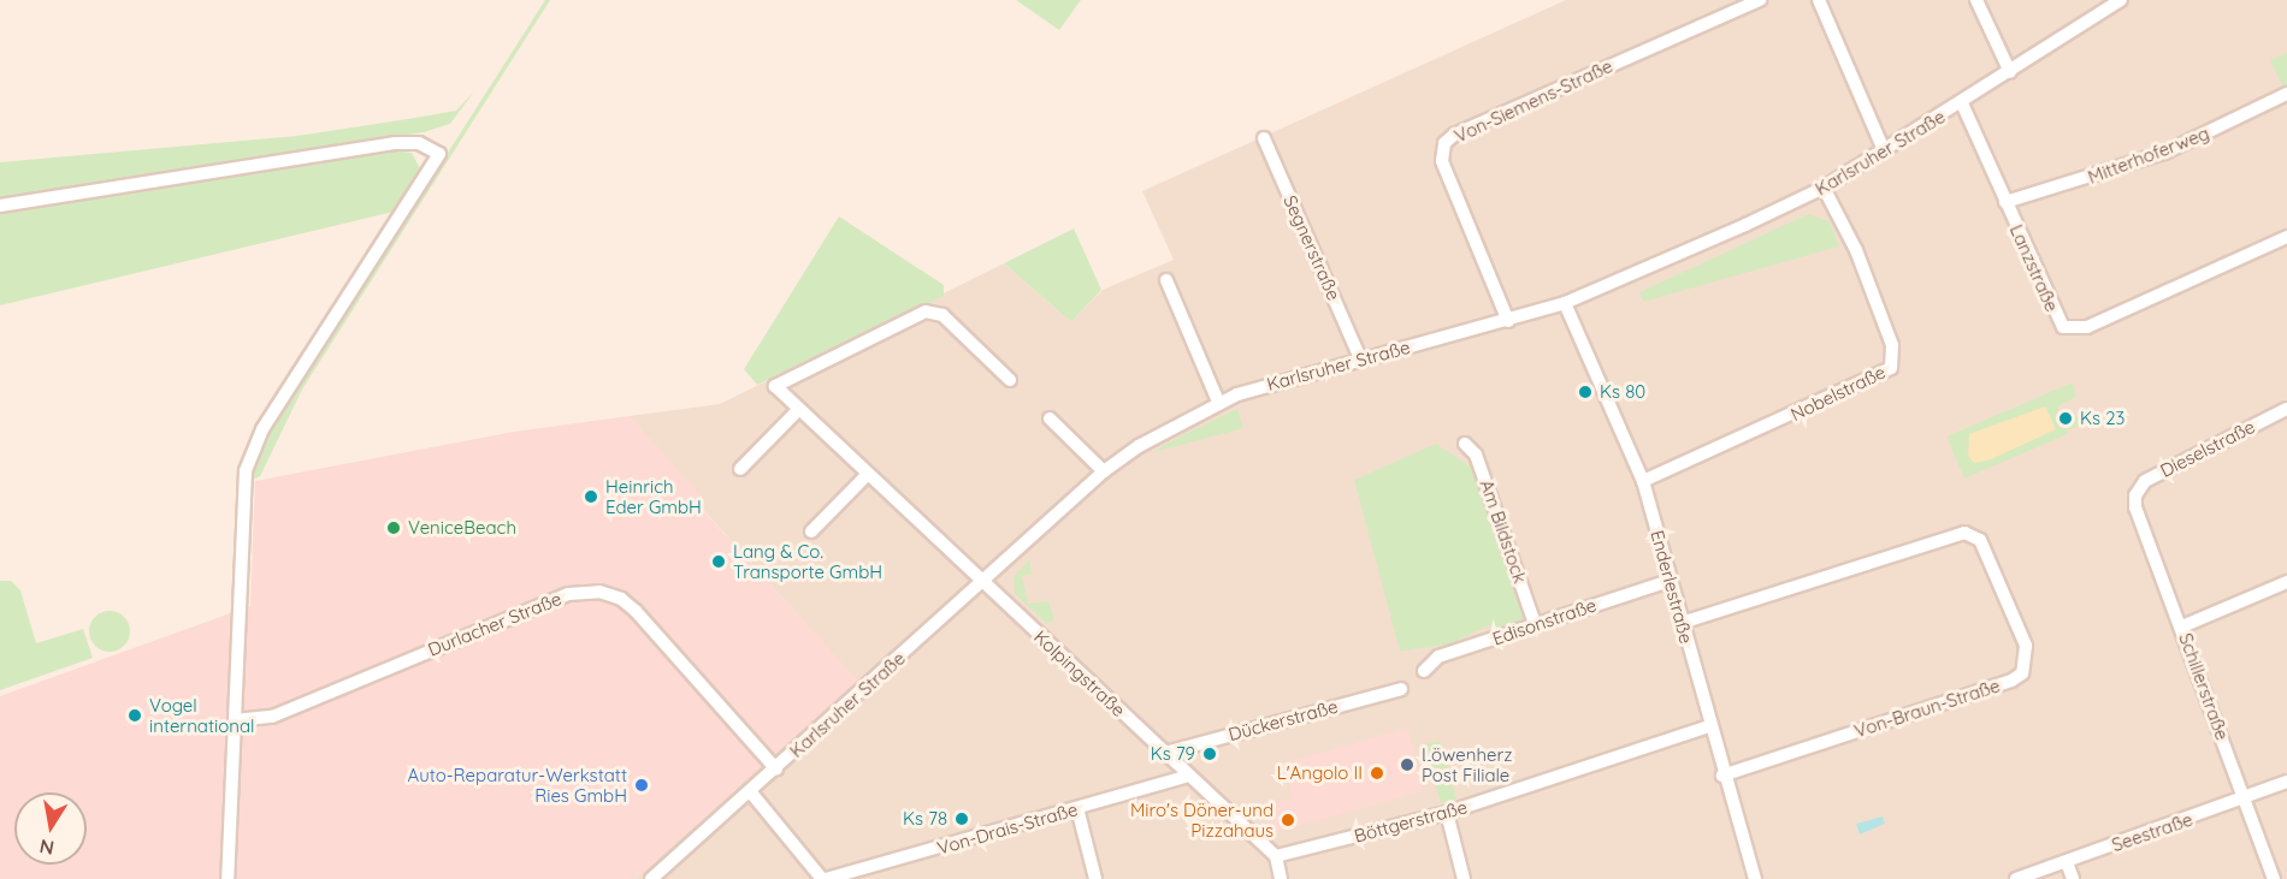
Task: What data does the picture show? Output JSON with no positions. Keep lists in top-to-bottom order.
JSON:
{
  "streets": {
    "street": [
      "Von-Siemens-Straße",
      "Karlsruher Straße",
      "Mitterhoferweg",
      "Segnerstraße",
      "Lanzstraße",
      "Nobelstraße",
      "Dieselstraße",
      "Am Bildstock",
      "Enderlestraße",
      "Edisonstraße",
      "Durlacher Straße",
      "Kolpingstraße",
      "Schillerstraße",
      "Von-Braun-Straße",
      "Dückerstraße",
      "Böttgerstraße",
      "Von-Drais-Straße",
      "Seestraße"
    ]
  },
  "crossings": [
    ["Von-Siemens-Straße", "Karlsruher Straße"],
    ["Karlsruher Straße", "Segnerstraße"],
    ["Karlsruher Straße", "Lanzstraße"],
    ["Karlsruher Straße", "Nobelstraße"],
    ["Karlsruher Straße", "Enderlestraße"],
    ["Karlsruher Straße", "Durlacher Straße"],
    ["Karlsruher Straße", "Kolpingstraße"],
    ["Mitterhoferweg", "Lanzstraße"],
    ["Nobelstraße", "Enderlestraße"],
    ["Dieselstraße", "Schillerstraße"],
    ["Am Bildstock", "Edisonstraße"],
    ["Enderlestraße", "Edisonstraße"],
    ["Enderlestraße", "Von-Braun-Straße"],
    ["Enderlestraße", "Böttgerstraße"],
    ["Kolpingstraße", "Dückerstraße"],
    ["Kolpingstraße", "Böttgerstraße"],
    ["Kolpingstraße", "Von-Drais-Straße"],
    ["Schillerstraße", "Seestraße"]
  ],
  "places": [
    "Ks 80",
    "Ks 23",
    "Heinrich Eder GmbH",
    "VeniceBeach",
    "Lang & Co. Transporte GmbH",
    "Vogel international",
    "Ks 79",
    "Löwenherz Post Filiale",
    "L'Angolo II",
    "Auto-Reparatur-Werkstatt Ries GmbH",
    "Ks 78",
    "Miro's Döner-und Pizzahaus"
  ],
  "north": "bottom"
}
